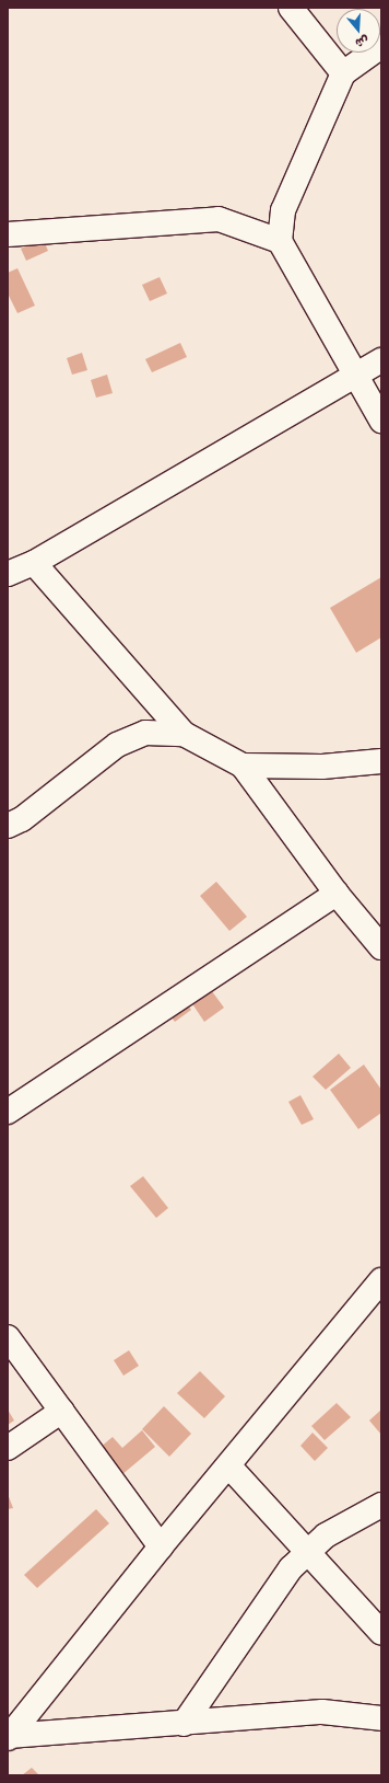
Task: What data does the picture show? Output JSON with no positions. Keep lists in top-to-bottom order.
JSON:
{
  "north": "bottom"
}
